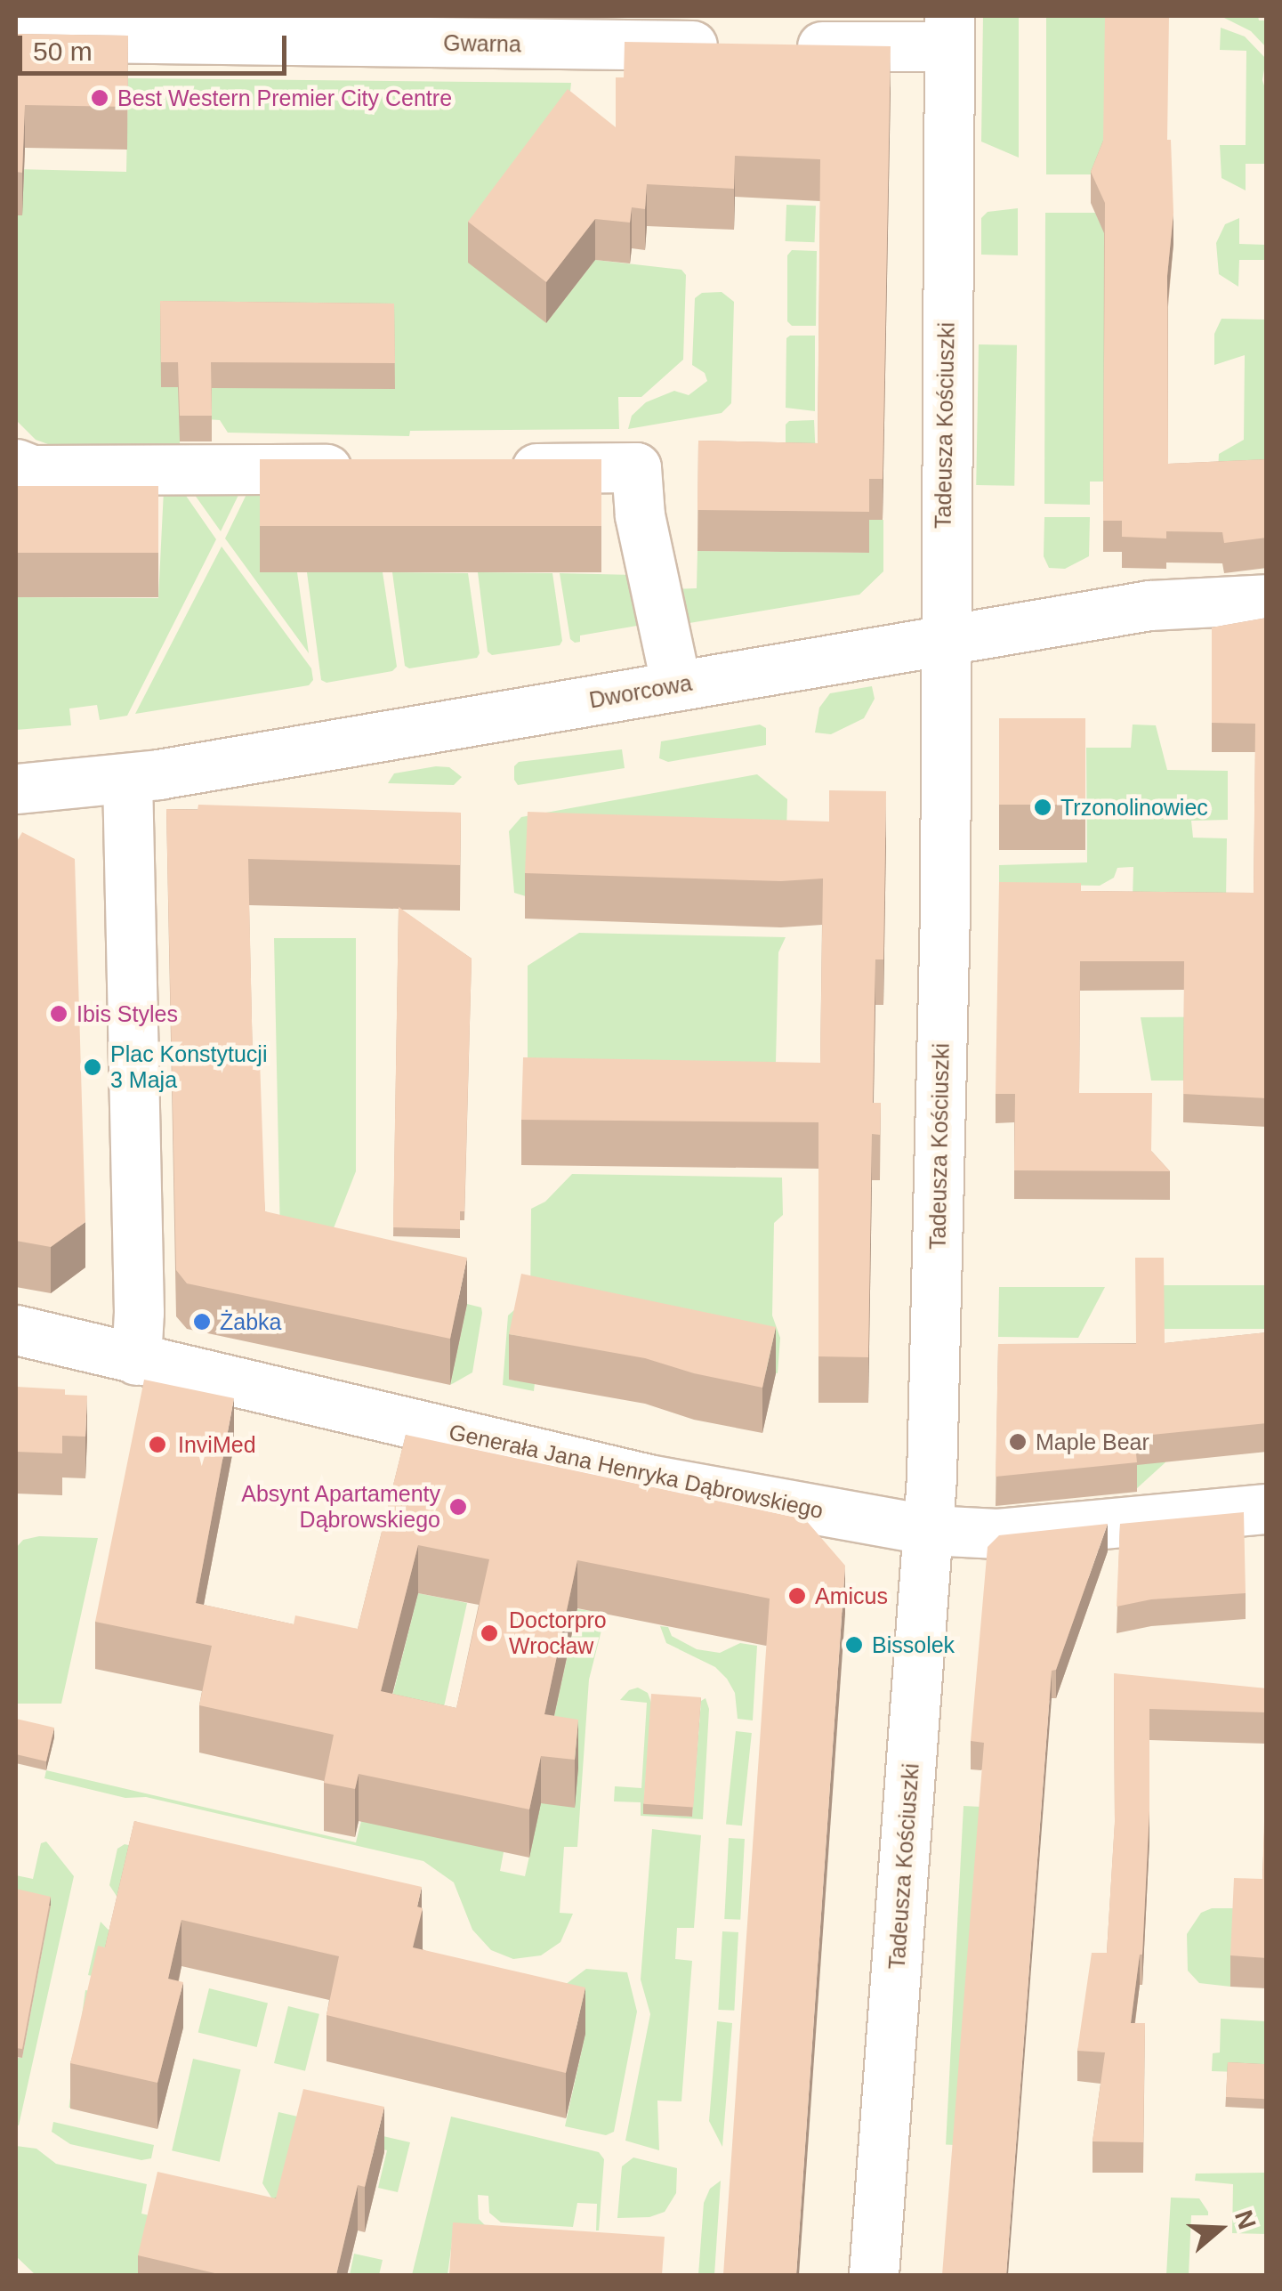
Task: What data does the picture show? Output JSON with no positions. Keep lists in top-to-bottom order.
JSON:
{
  "streets": {
    "street": [
      "Gwarna",
      "Tadeusza Kościuszki",
      "Dworcowa",
      "Generała Jana Henryka Dąbrowskiego"
    ]
  },
  "crossings": [
    ["Gwarna", "Tadeusza Kościuszki"],
    ["Tadeusza Kościuszki", "Dworcowa"],
    ["Tadeusza Kościuszki", "Generała Jana Henryka Dąbrowskiego"]
  ],
  "places": [
    "Best Western Premier City Centre",
    "Trzonolinowiec",
    "Ibis Styles",
    "Plac Konstytucji 3 Maja",
    "Żabka",
    "Maple Bear",
    "InviMed",
    "Absynt Apartamenty Dąbrowskiego",
    "Amicus",
    "Doctorpro Wrocław",
    "Bissolek"
  ],
  "scale_bar": "50 m",
  "north": "right"
}
